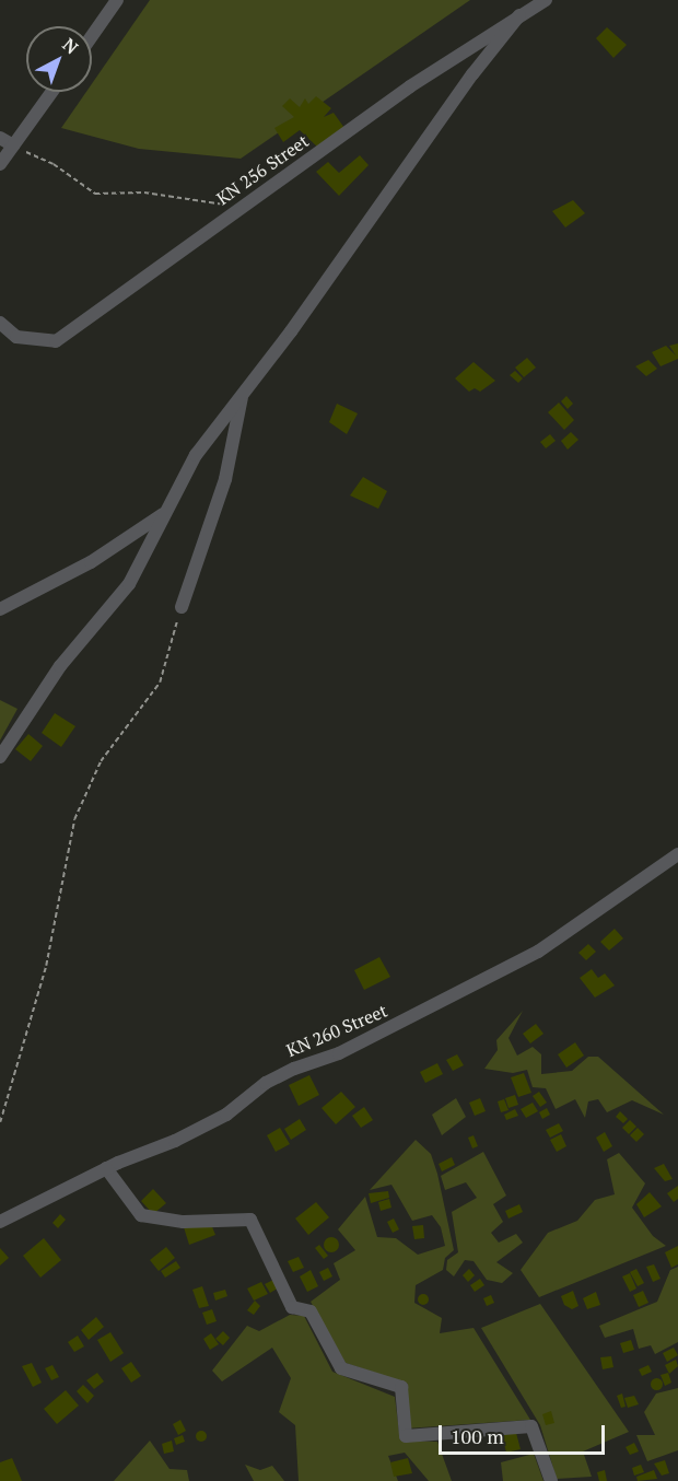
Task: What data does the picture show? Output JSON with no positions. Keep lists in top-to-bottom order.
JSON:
{
  "streets": {
    "street": ["KN 256 Street", "KN 260 Street"]
  },
  "scale_bar": "100 m",
  "north": "top right"
}
